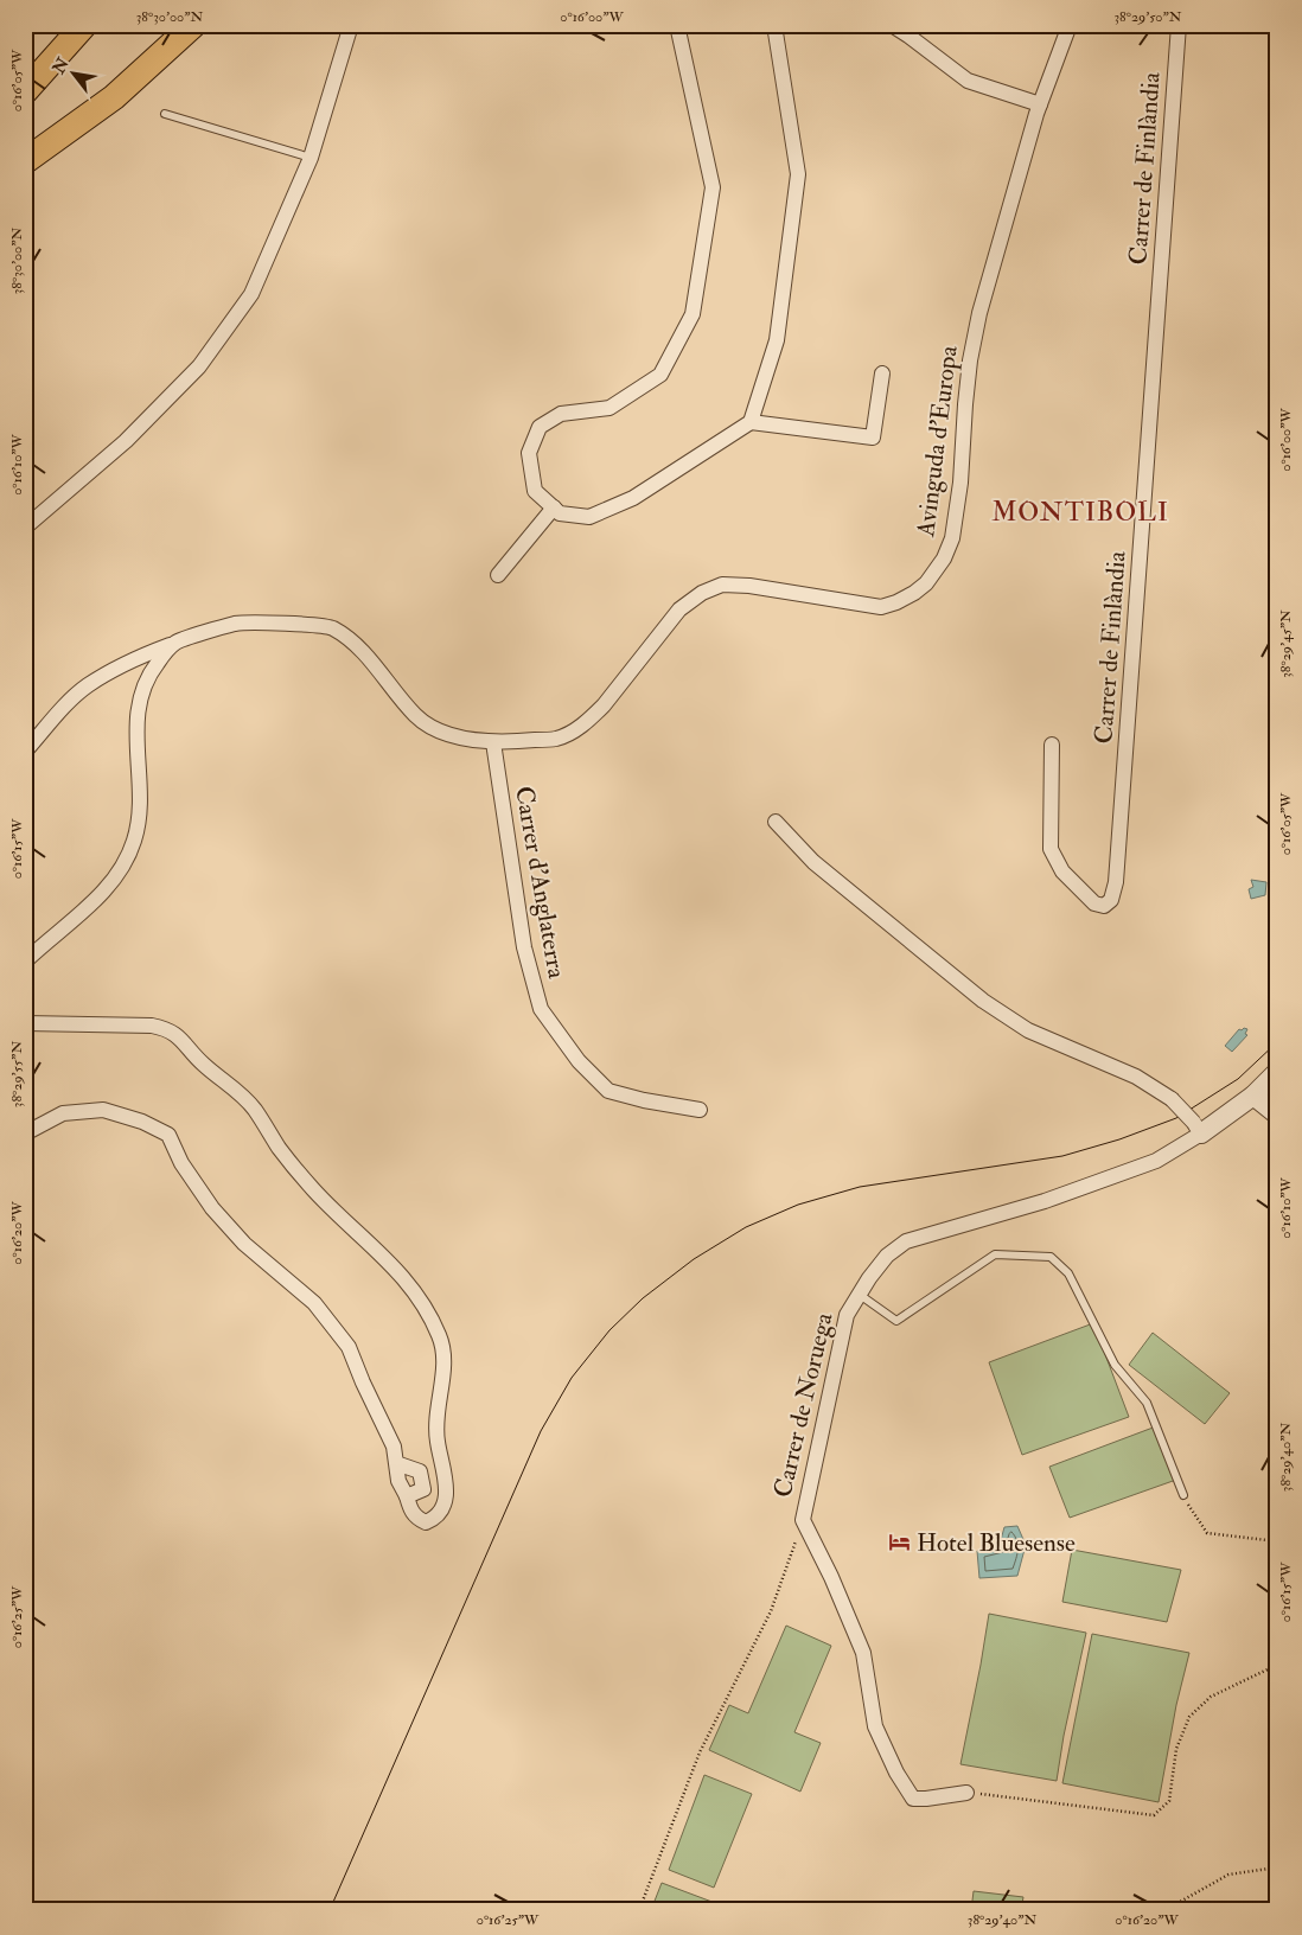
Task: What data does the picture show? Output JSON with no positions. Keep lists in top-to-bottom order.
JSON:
{
  "streets": {
    "street": [
      "Carrer de Finlàndia",
      "Avinguda d'Europa",
      "Carrer d'Anglaterra",
      "Carrer de Noruega"
    ]
  },
  "crossings": [
    ["Avinguda d'Europa", "Carrer d'Anglaterra"]
  ],
  "districts": ["MONTIBOLI"],
  "places": {
    "hotel": ["Hotel Bluesense"]
  },
  "north": "top left",
  "coordinates": [
    "38°30'00\"N",
    "0°16'00\"W",
    "38°29'50\"N",
    "0°16'05\"W",
    "0°16'10\"W",
    "38°29'45\"N",
    "0°16'15\"W",
    "38°29'55\"N",
    "0°16'20\"W",
    "38°29'40\"N",
    "0°16'25\"W"
  ]
}
